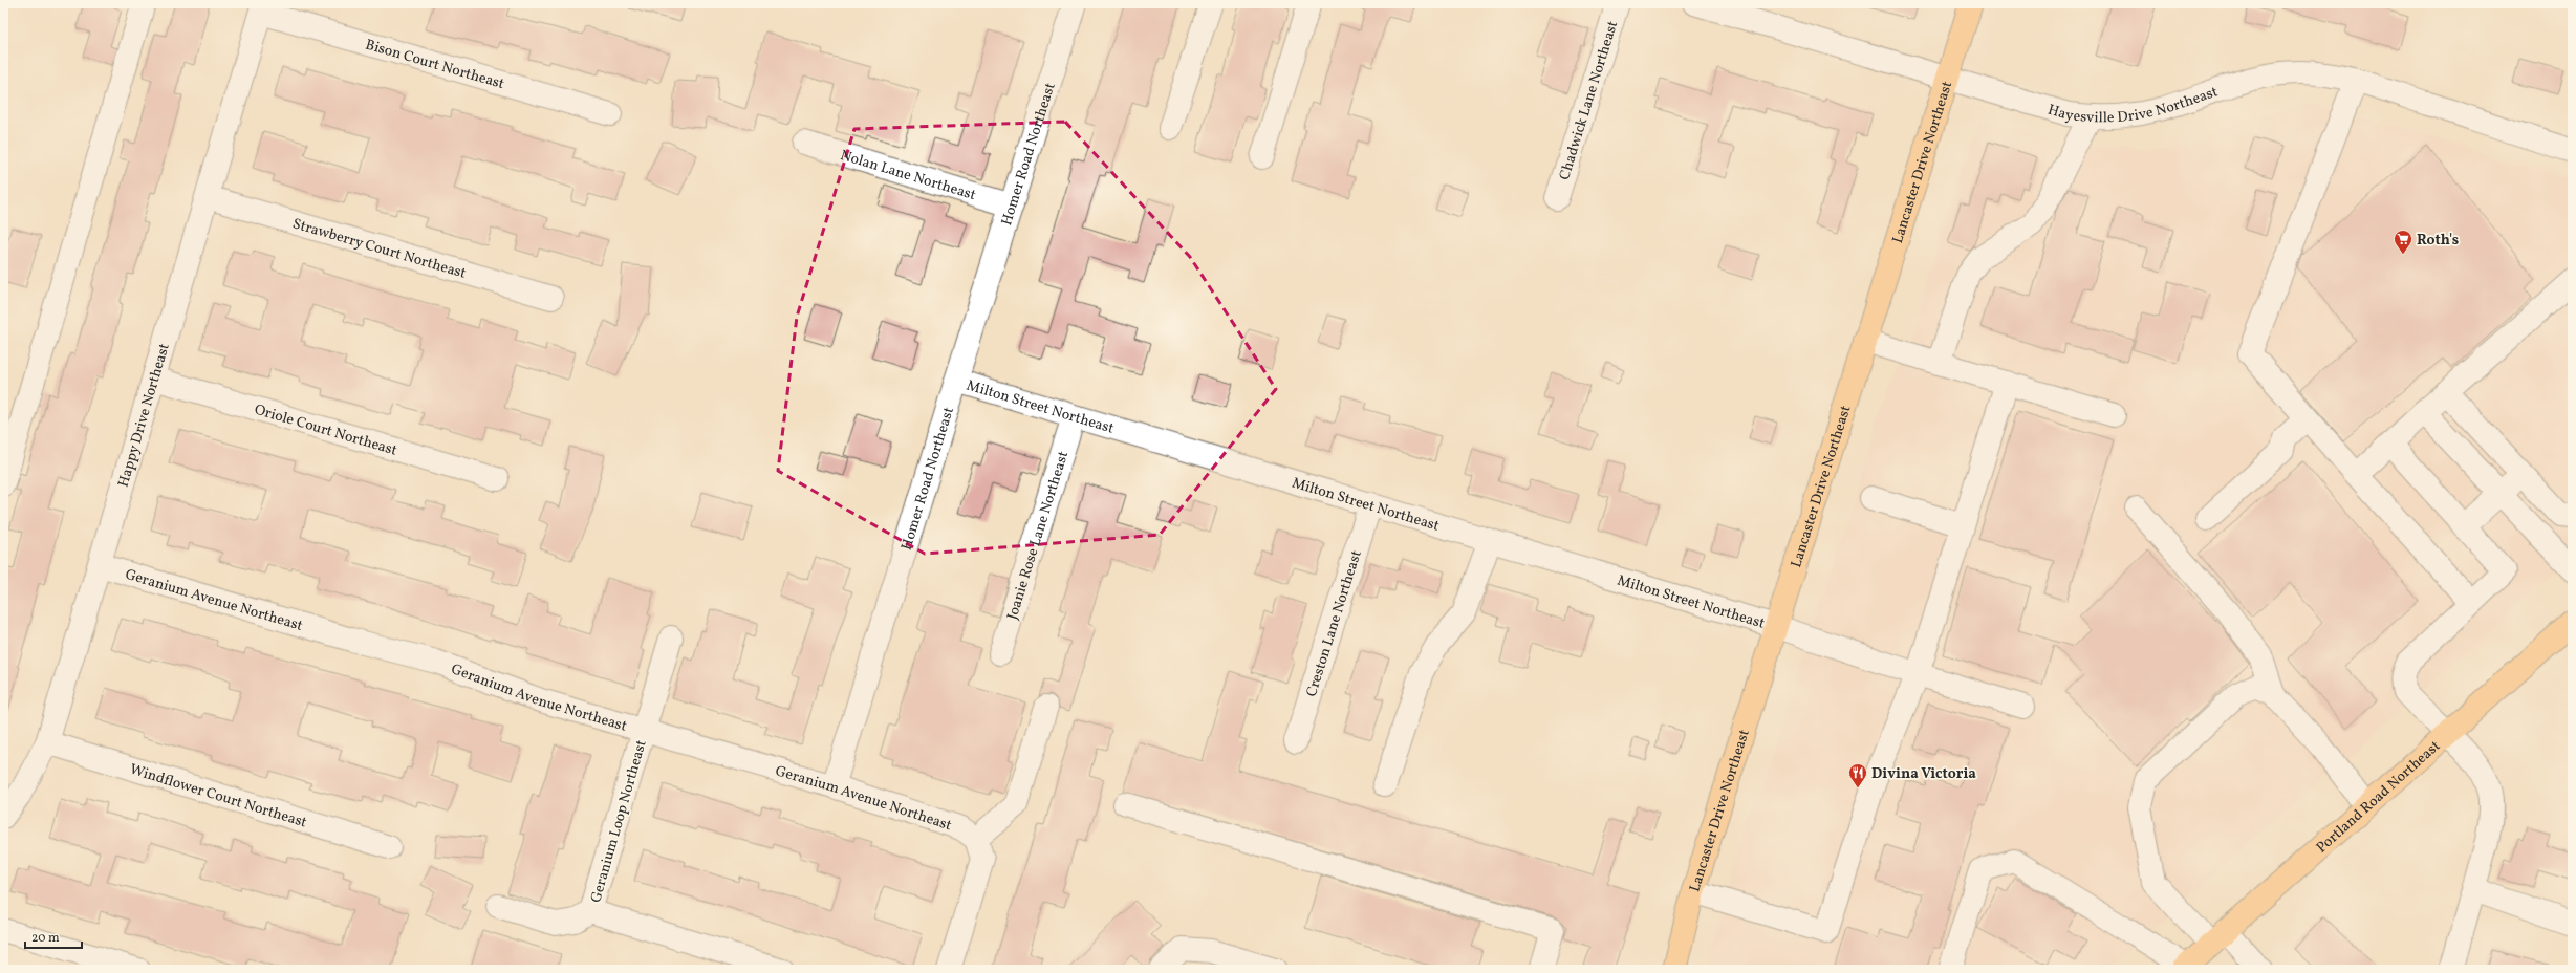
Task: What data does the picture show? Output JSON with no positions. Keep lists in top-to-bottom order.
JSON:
{
  "streets": {
    "main road": ["Lancaster Drive Northeast", "Portland Road Northeast"],
    "street": [
      "Bison Court Northeast",
      "Hayesville Drive Northeast",
      "Chadwick Lane Northeast",
      "Homer Road Northeast",
      "Nolan Lane Northeast",
      "Strawberry Court Northeast",
      "Milton Street Northeast",
      "Happy Drive Northeast",
      "Oriole Court Northeast",
      "Joanie Rose Lane Northeast",
      "Geranium Avenue Northeast",
      "Creston Lane Northeast",
      "Windflower Court Northeast",
      "Geranium Loop Northeast"
    ]
  },
  "crossings": [
    ["Bison Court Northeast", "Happy Drive Northeast"],
    ["Hayesville Drive Northeast", "Lancaster Drive Northeast"],
    ["Homer Road Northeast", "Nolan Lane Northeast"],
    ["Homer Road Northeast", "Milton Street Northeast"],
    ["Homer Road Northeast", "Geranium Avenue Northeast"],
    ["Lancaster Drive Northeast", "Milton Street Northeast"],
    ["Strawberry Court Northeast", "Happy Drive Northeast"],
    ["Milton Street Northeast", "Joanie Rose Lane Northeast"],
    ["Milton Street Northeast", "Creston Lane Northeast"],
    ["Happy Drive Northeast", "Oriole Court Northeast"],
    ["Happy Drive Northeast", "Geranium Avenue Northeast"],
    ["Happy Drive Northeast", "Windflower Court Northeast"],
    ["Geranium Avenue Northeast", "Geranium Loop Northeast"]
  ],
  "places": {
    "supermarket": ["Roth's"],
    "restaurant": ["Divina Victoria"]
  },
  "scale_bar": "20 m"
}
